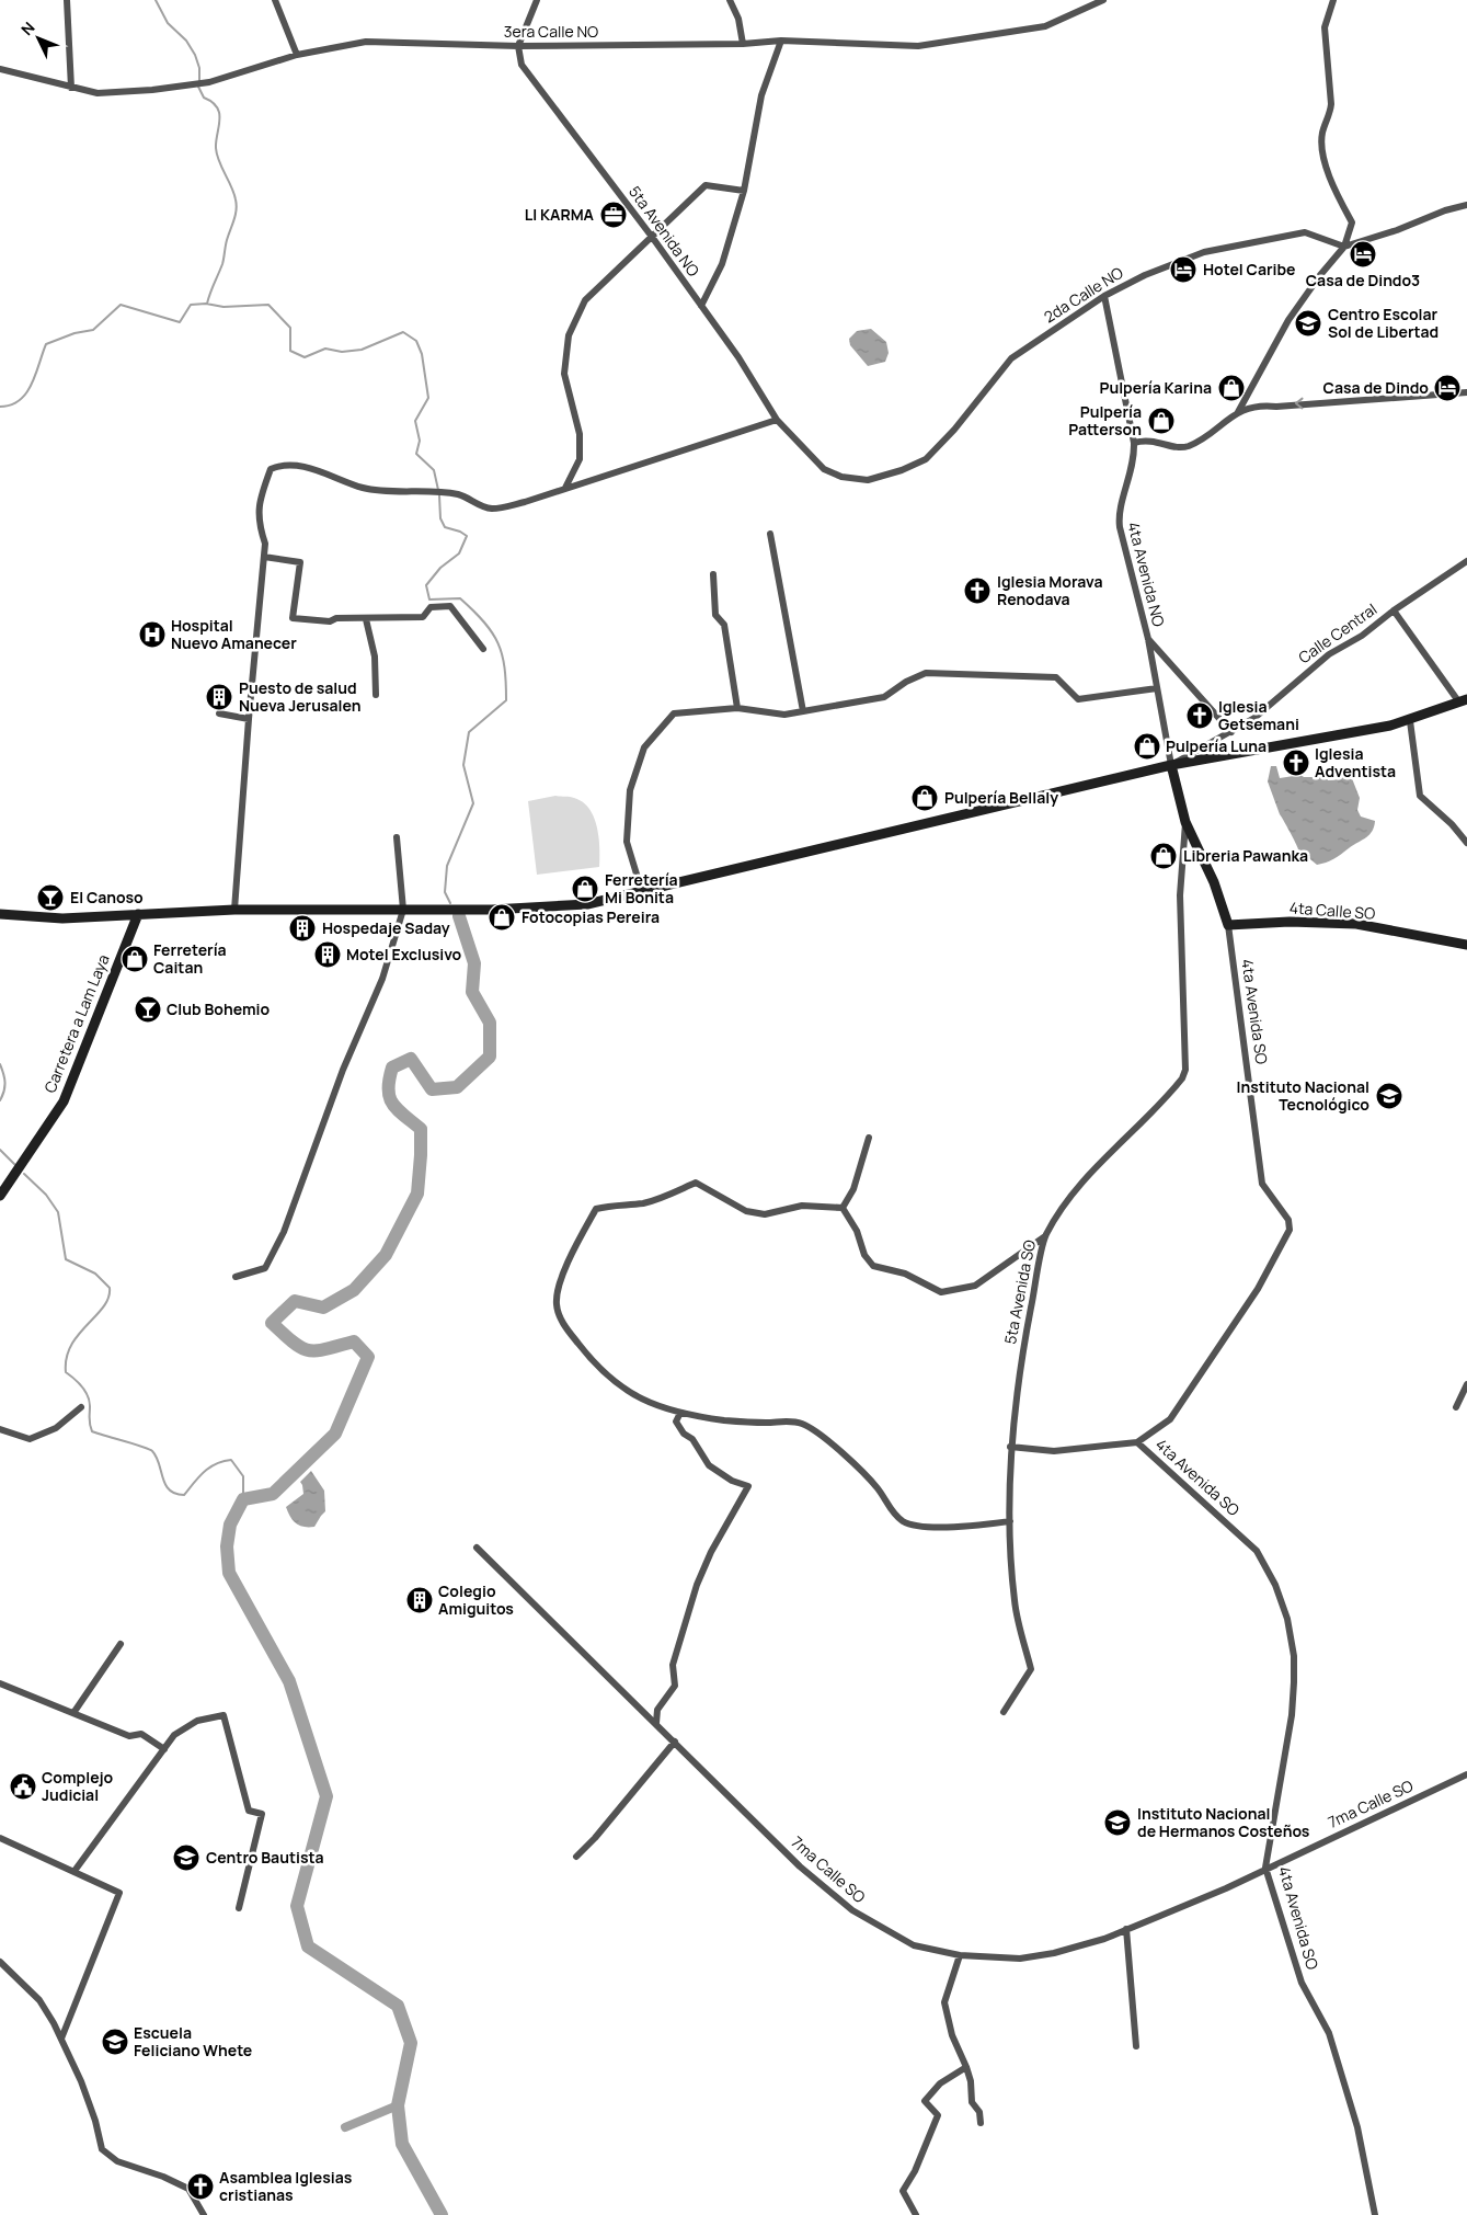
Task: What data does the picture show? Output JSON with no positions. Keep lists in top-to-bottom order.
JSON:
{
  "streets": {
    "main road": ["4ta Calle SO", "4ta Avenida SO", "Carretera a Lam Laya"],
    "street": [
      "3era Calle NO",
      "5ta Avenida NO",
      "2da Calle NO",
      "4ta Avenida NO",
      "Calle Central",
      "5ta Avenida SO",
      "7ma Calle SO"
    ]
  },
  "crossings": [
    ["3era Calle NO", "5ta Avenida NO"],
    ["5ta Avenida NO", "2da Calle NO"],
    ["2da Calle NO", "4ta Avenida NO"],
    ["4ta Avenida NO", "Calle Central"],
    ["4ta Avenida NO", "4ta Avenida SO"],
    ["Calle Central", "4ta Avenida SO"],
    ["4ta Calle SO", "4ta Avenida SO"],
    ["4ta Avenida SO", "5ta Avenida SO"],
    ["4ta Avenida SO", "7ma Calle SO"]
  ],
  "places": {
    "office": ["LI KARMA"],
    "hotel": ["Casa de Dindo3", "Hotel Caribe", "Casa de Dindo"],
    "school or university": [
      "Centro Escolar Sol de Libertad",
      "Instituto Nacional Tecnológico",
      "Instituto Nacional de Hermanos Costeños",
      "Centro Bautista",
      "Escuela Feliciano Whete"
    ],
    "shop": [
      "Pulpería Karina",
      "Pulpería Patterson",
      "Pulpería Luna",
      "Pulpería Bellaly",
      "Libreria Pawanka",
      "Ferretería Mi Bonita",
      "Fotocopias Pereira",
      "Ferretería Caitan"
    ],
    "church": [
      "Iglesia Morava Renodava",
      "Iglesia Getsemani",
      "Iglesia Adventista",
      "Asamblea Iglesias cristianas"
    ],
    "hospital": ["Hospital Nuevo Amanecer"],
    "building": [
      "Puesto de salud Nueva Jerusalen",
      "Hospedaje Saday",
      "Motel Exclusivo",
      "Colegio Amiguitos"
    ],
    "bar": ["El Canoso", "Club Bohemio"],
    "public building": ["Complejo Judicial"]
  },
  "north": "top left"
}
